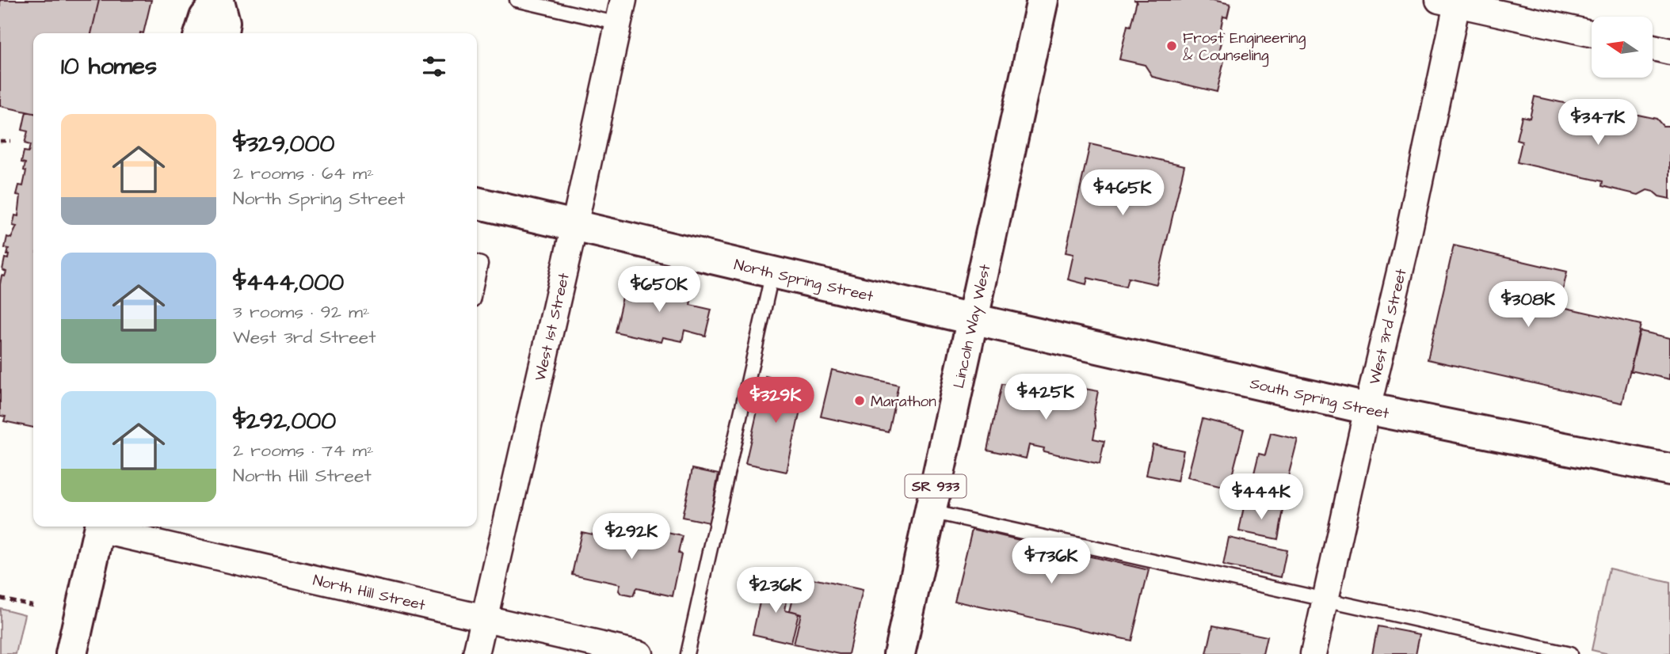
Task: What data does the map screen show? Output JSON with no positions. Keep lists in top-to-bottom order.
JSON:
{
  "streets": {
    "street": [
      "North Spring Street",
      "West 1st Street",
      "Lincoln Way West",
      "West 3rd Street",
      "South Spring Street",
      "SR 933",
      "North Hill Street"
    ]
  },
  "crossings": [
    ["North Spring Street", "West 1st Street"],
    ["North Spring Street", "Lincoln Way West"],
    ["North Spring Street", "South Spring Street"],
    ["West 1st Street", "North Hill Street"],
    ["Lincoln Way West", "South Spring Street"],
    ["West 3rd Street", "South Spring Street"]
  ],
  "places": ["Frost Engineering & Counseling", "Marathon"],
  "north": "left",
  "page": {
    "heading": "10 homes",
    "price": [
      "$347K",
      "$465K",
      "$650K",
      "$308K",
      "$425K",
      "$329K",
      "$444K",
      "$292K",
      "$736K",
      "$236K"
    ],
    "list": [
      {
        "name": "$329,000",
        "note": "2 rooms · 64 m² · North Spring Street"
      },
      {
        "name": "$444,000",
        "note": "3 rooms · 92 m² · West 3rd Street"
      },
      {
        "name": "$292,000",
        "note": "2 rooms · 74 m² · North Hill Street"
      }
    ]
  }
}
